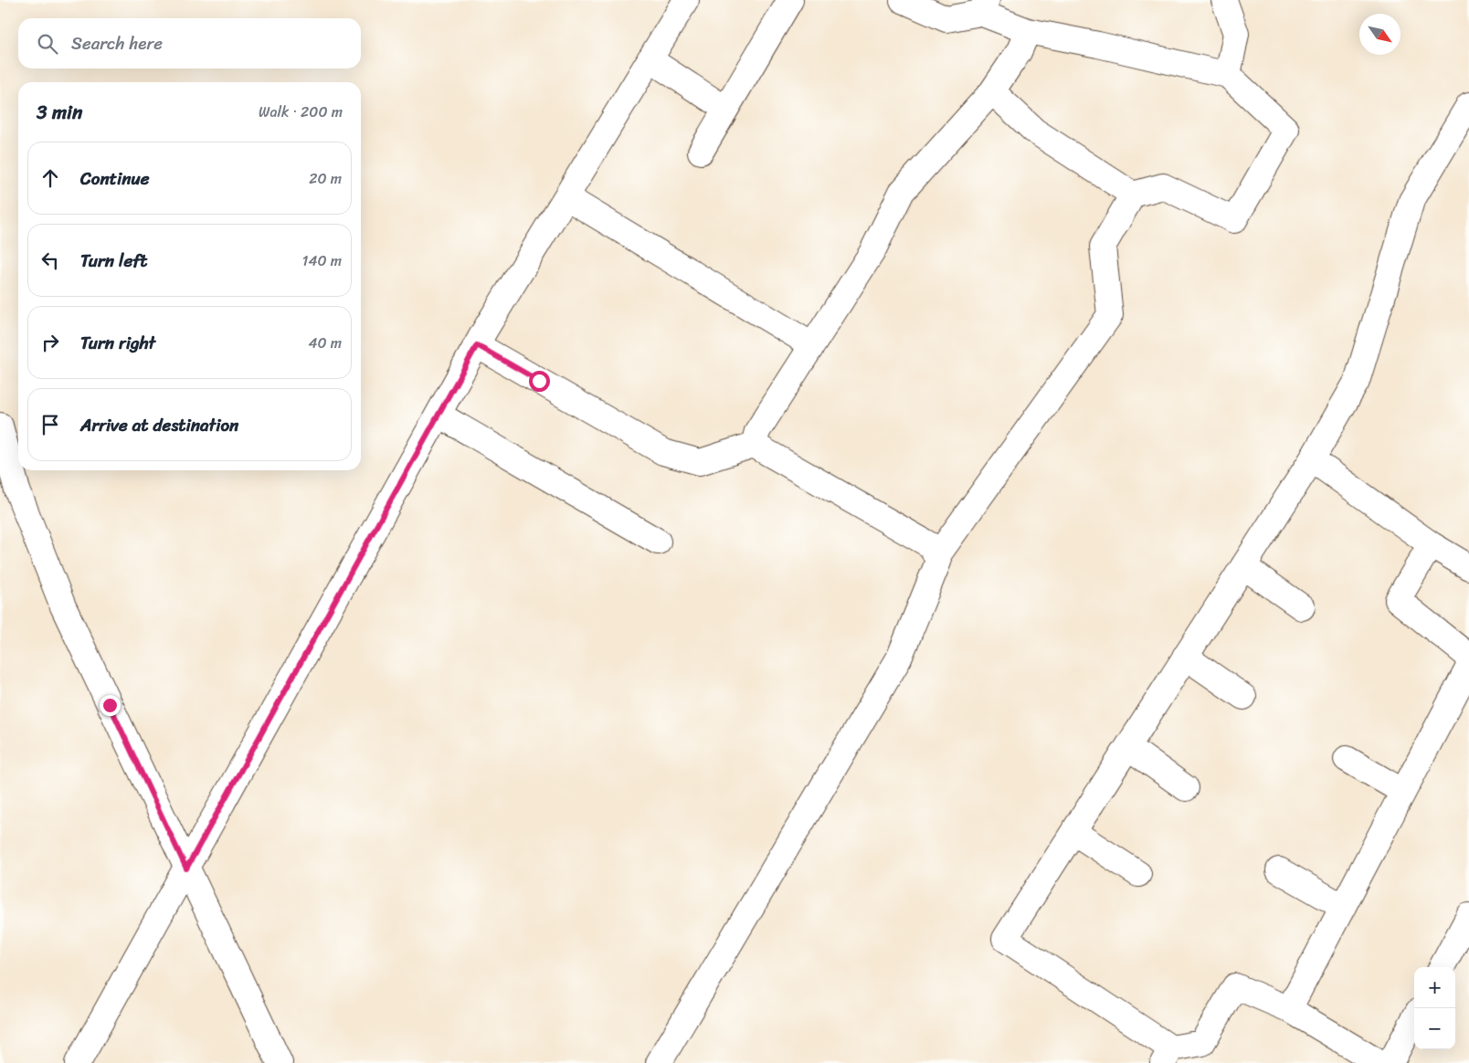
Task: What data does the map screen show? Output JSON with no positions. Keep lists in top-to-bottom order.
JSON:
{
  "north": "bottom right",
  "page": {
    "search": "Search here",
    "heading": ["3 min", "Walk · 200 m"],
    "list": [
      ["Continue", "20 m"],
      ["Turn left", "140 m"],
      ["Turn right", "40 m"],
      "Arrive at destination"
    ],
    "map_buttons": ["+", "−"]
  }
}
